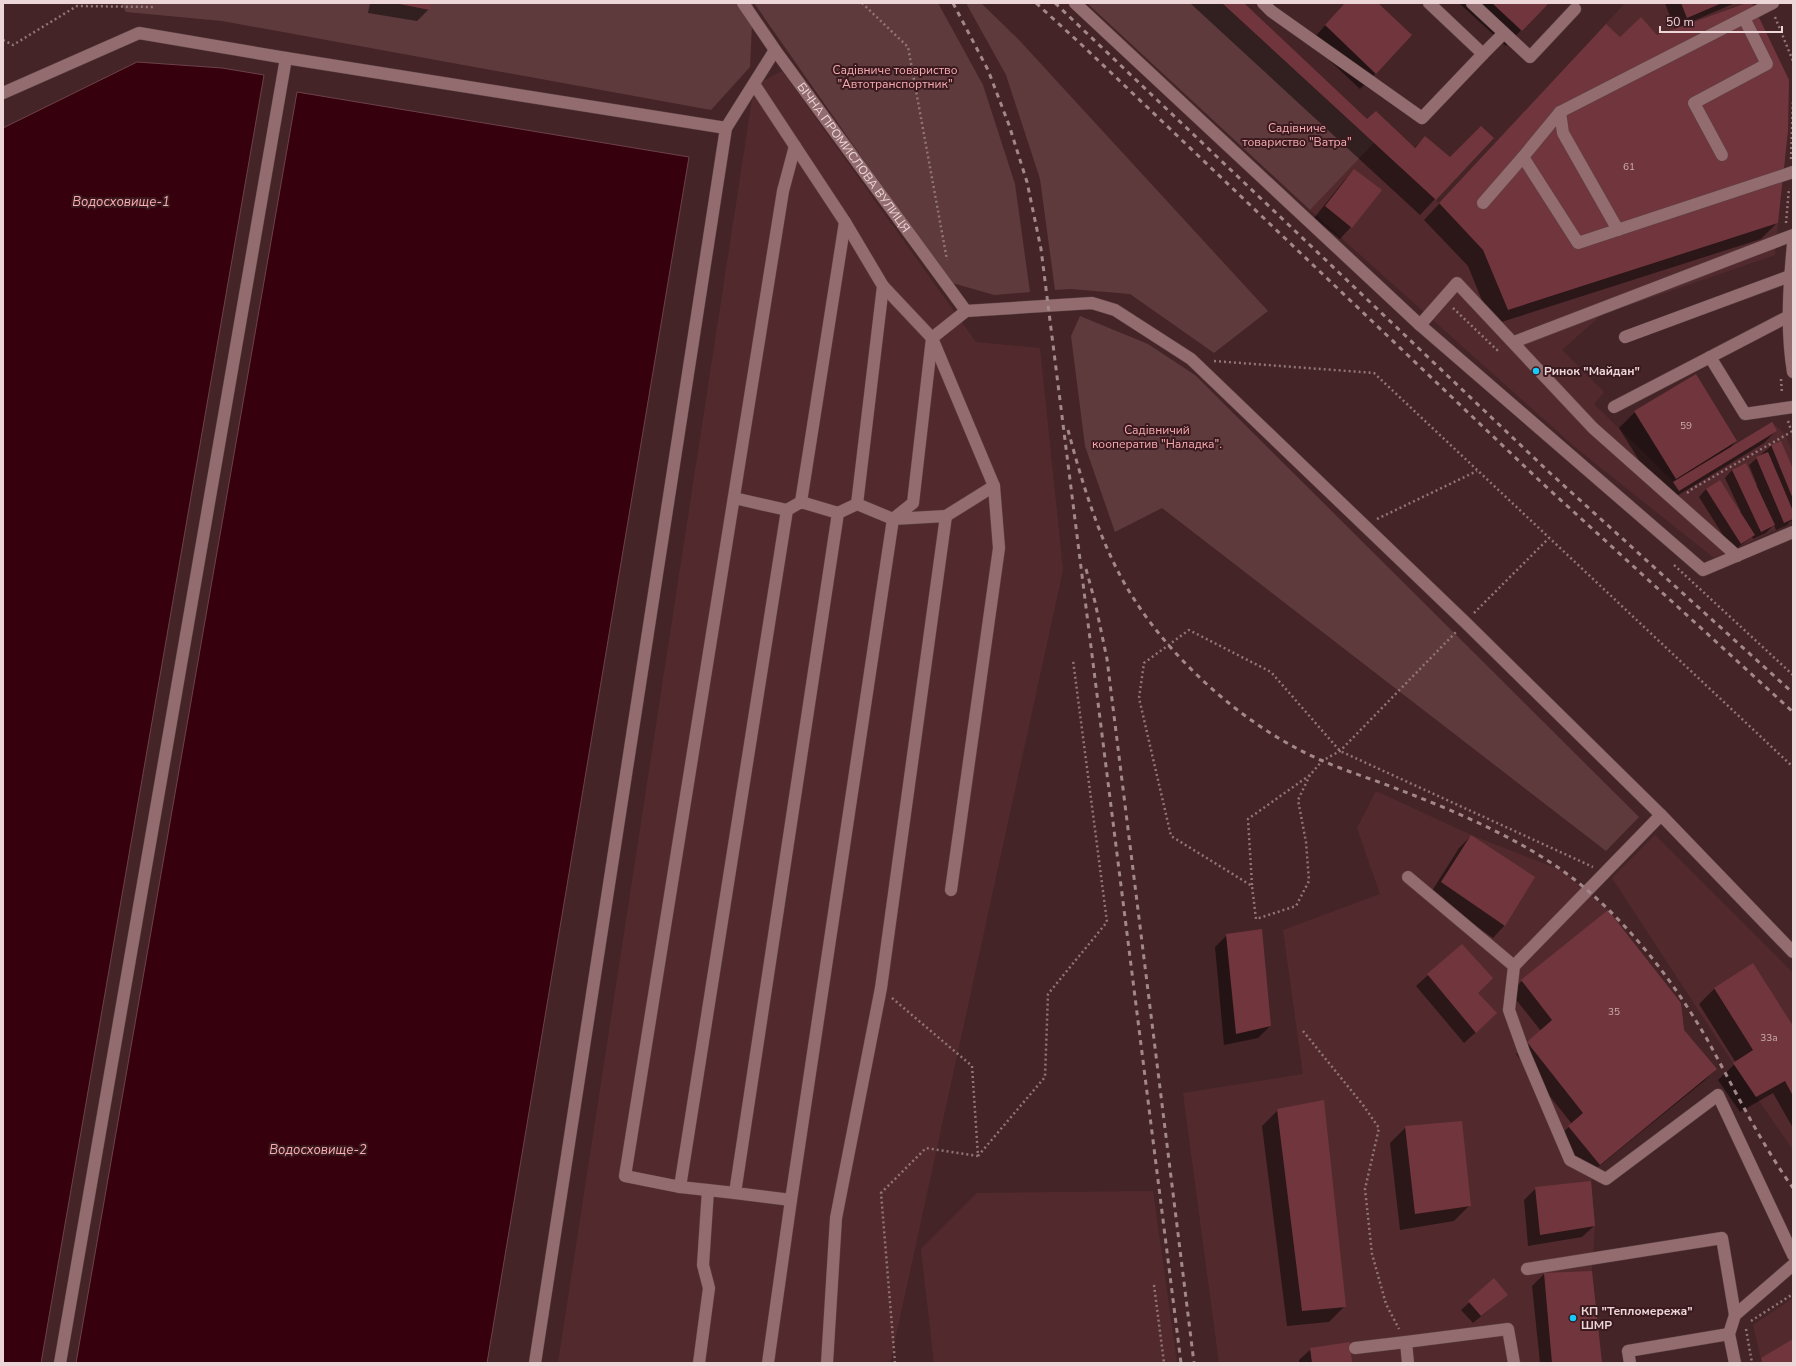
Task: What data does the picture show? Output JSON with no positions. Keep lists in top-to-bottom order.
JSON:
{
  "streets": {
    "street": ["БІЧНА ПРОМИСЛОВА ВУЛИЦЯ"]
  },
  "water": ["Водосховище-1", "Водосховище-2"],
  "parks": ["Садівниче товариство \"Автотранспортник\"", "Садівниче товариство \"Ватра\"", "Садівничий кооператив \"Наладка\"."],
  "places": ["Ринок \"Майдан\"", "КП \"Тепломережа\" ШМР"],
  "house_numbers": [
    "61",
    "59",
    "35",
    "33а"
  ],
  "scale_bar": "50 m"
}
